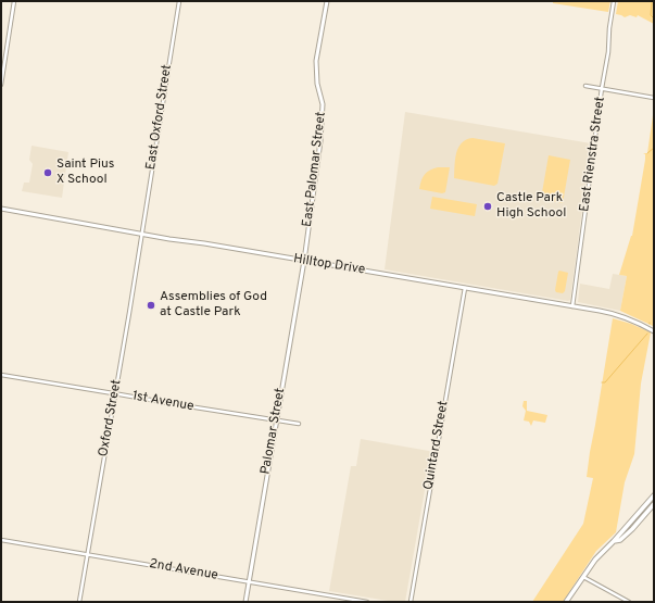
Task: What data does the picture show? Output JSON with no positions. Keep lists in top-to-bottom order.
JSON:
{
  "streets": {
    "main road": ["East Palomar Street", "Hilltop Drive", "Palomar Street"],
    "street": [
      "East Oxford Street",
      "East Rienstra Street",
      "1st Avenue",
      "Oxford Street",
      "Quintard Street",
      "2nd Avenue"
    ]
  },
  "crossings": [
    ["East Oxford Street", "Hilltop Drive"],
    ["East Oxford Street", "Oxford Street"],
    ["East Rienstra Street", "Hilltop Drive"],
    ["East Palomar Street", "Hilltop Drive"],
    ["East Palomar Street", "Palomar Street"],
    ["Hilltop Drive", "Oxford Street"],
    ["Hilltop Drive", "Palomar Street"],
    ["Hilltop Drive", "Quintard Street"],
    ["1st Avenue", "Oxford Street"],
    ["1st Avenue", "Palomar Street"],
    ["Oxford Street", "2nd Avenue"],
    ["Palomar Street", "2nd Avenue"]
  ],
  "places": ["Saint Pius X School", "Castle Park High School", "Assemblies of God at Castle Park"]
}
